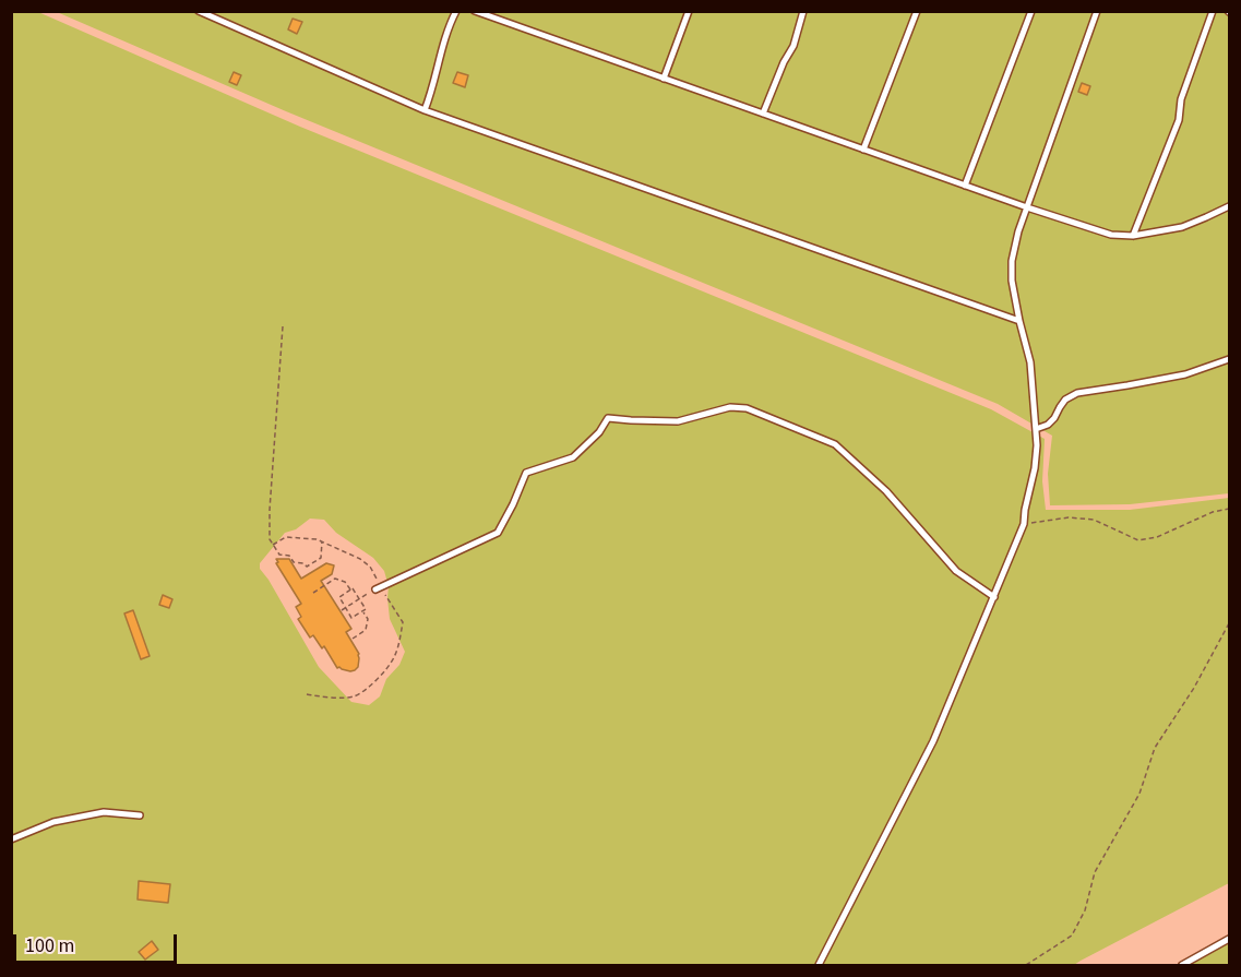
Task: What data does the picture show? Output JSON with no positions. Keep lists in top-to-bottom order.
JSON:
{
  "scale_bar": "100 m"
}
